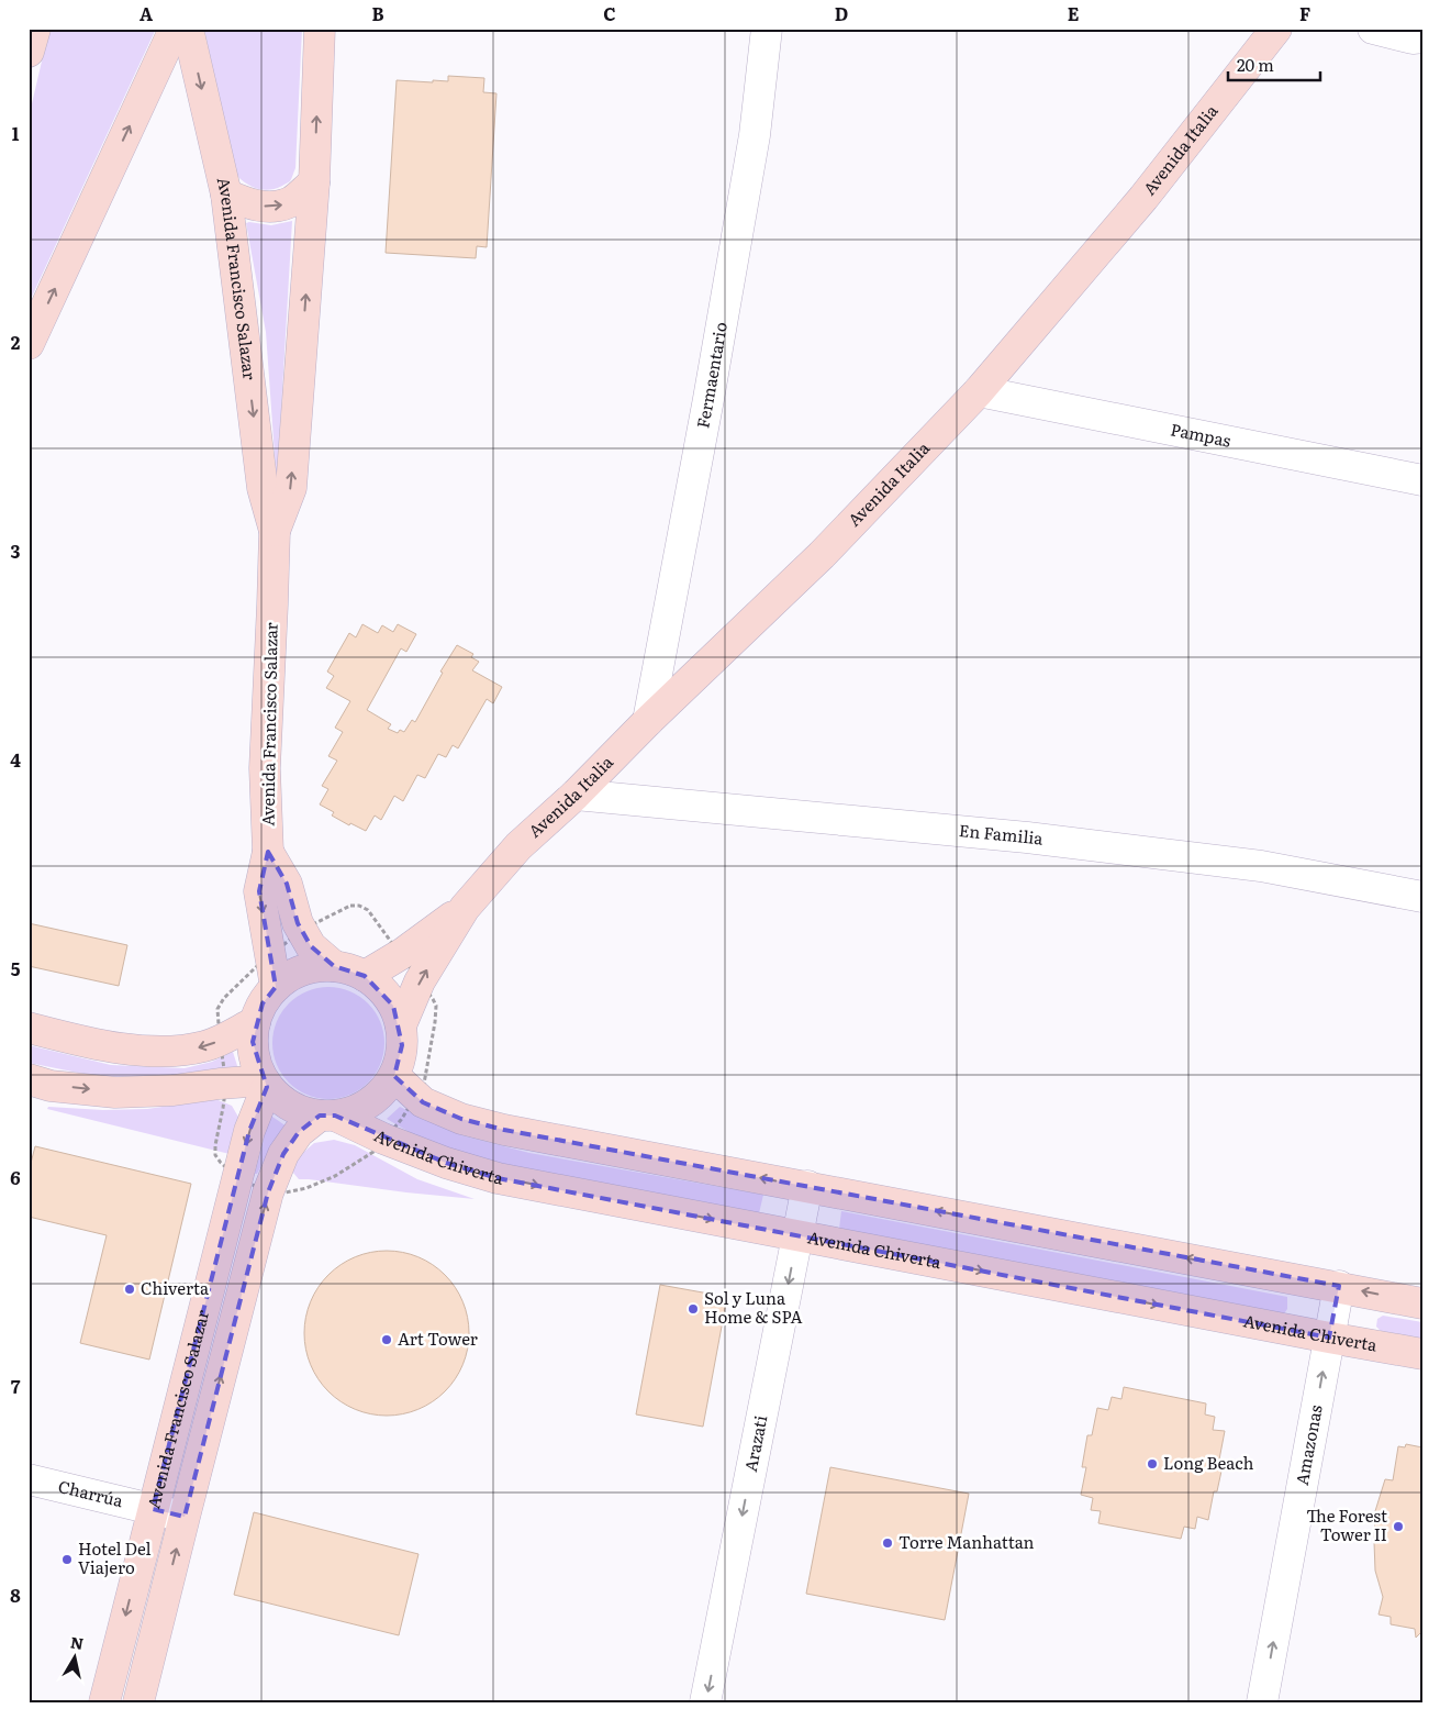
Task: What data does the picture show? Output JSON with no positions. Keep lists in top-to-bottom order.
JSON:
{
  "streets": {
    "street": [
      "Avenida Italia",
      "Avenida Francisco Salazar",
      "Fermaentario",
      "Pampas",
      "En Familia",
      "Avenida Chiverta",
      "Arazati",
      "Amazonas",
      "Charrúa"
    ]
  },
  "crossings": [
    ["Avenida Italia", "Avenida Francisco Salazar"],
    ["Avenida Italia", "Fermaentario"],
    ["Avenida Italia", "Pampas"],
    ["Avenida Italia", "En Familia"],
    ["Avenida Italia", "Avenida Chiverta"],
    ["Avenida Francisco Salazar", "Avenida Chiverta"],
    ["Avenida Francisco Salazar", "Charrúa"],
    ["Avenida Chiverta", "Arazati"],
    ["Avenida Chiverta", "Amazonas"]
  ],
  "one_way": ["Arazati", "Amazonas"],
  "places": [
    "Chiverta",
    "Sol y Luna Home & SPA",
    "Art Tower",
    "Long Beach",
    "The Forest Tower II",
    "Torre Manhattan",
    "Hotel Del Viajero"
  ],
  "scale_bar": "20 m",
  "north": "top",
  "grid": {
    "columns": [
      "A",
      "B",
      "C",
      "D",
      "E",
      "F"
    ],
    "rows": [
      "1",
      "2",
      "3",
      "4",
      "5",
      "6",
      "7",
      "8"
    ]
  }
}
